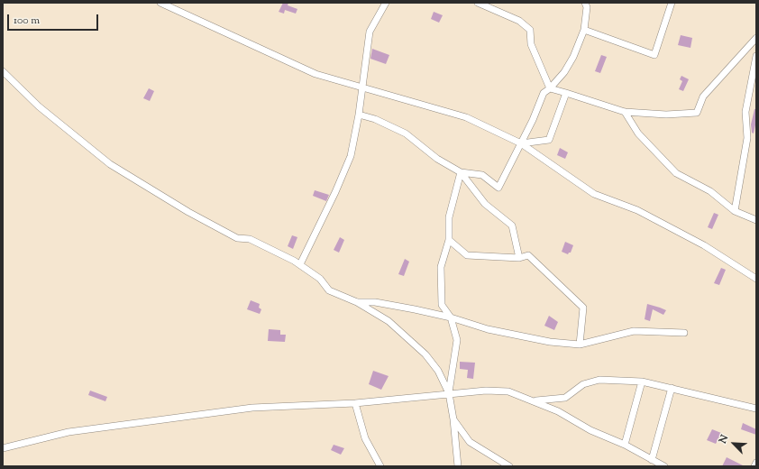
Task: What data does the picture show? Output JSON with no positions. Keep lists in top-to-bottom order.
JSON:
{
  "scale_bar": "100 m",
  "north": "top left"
}
